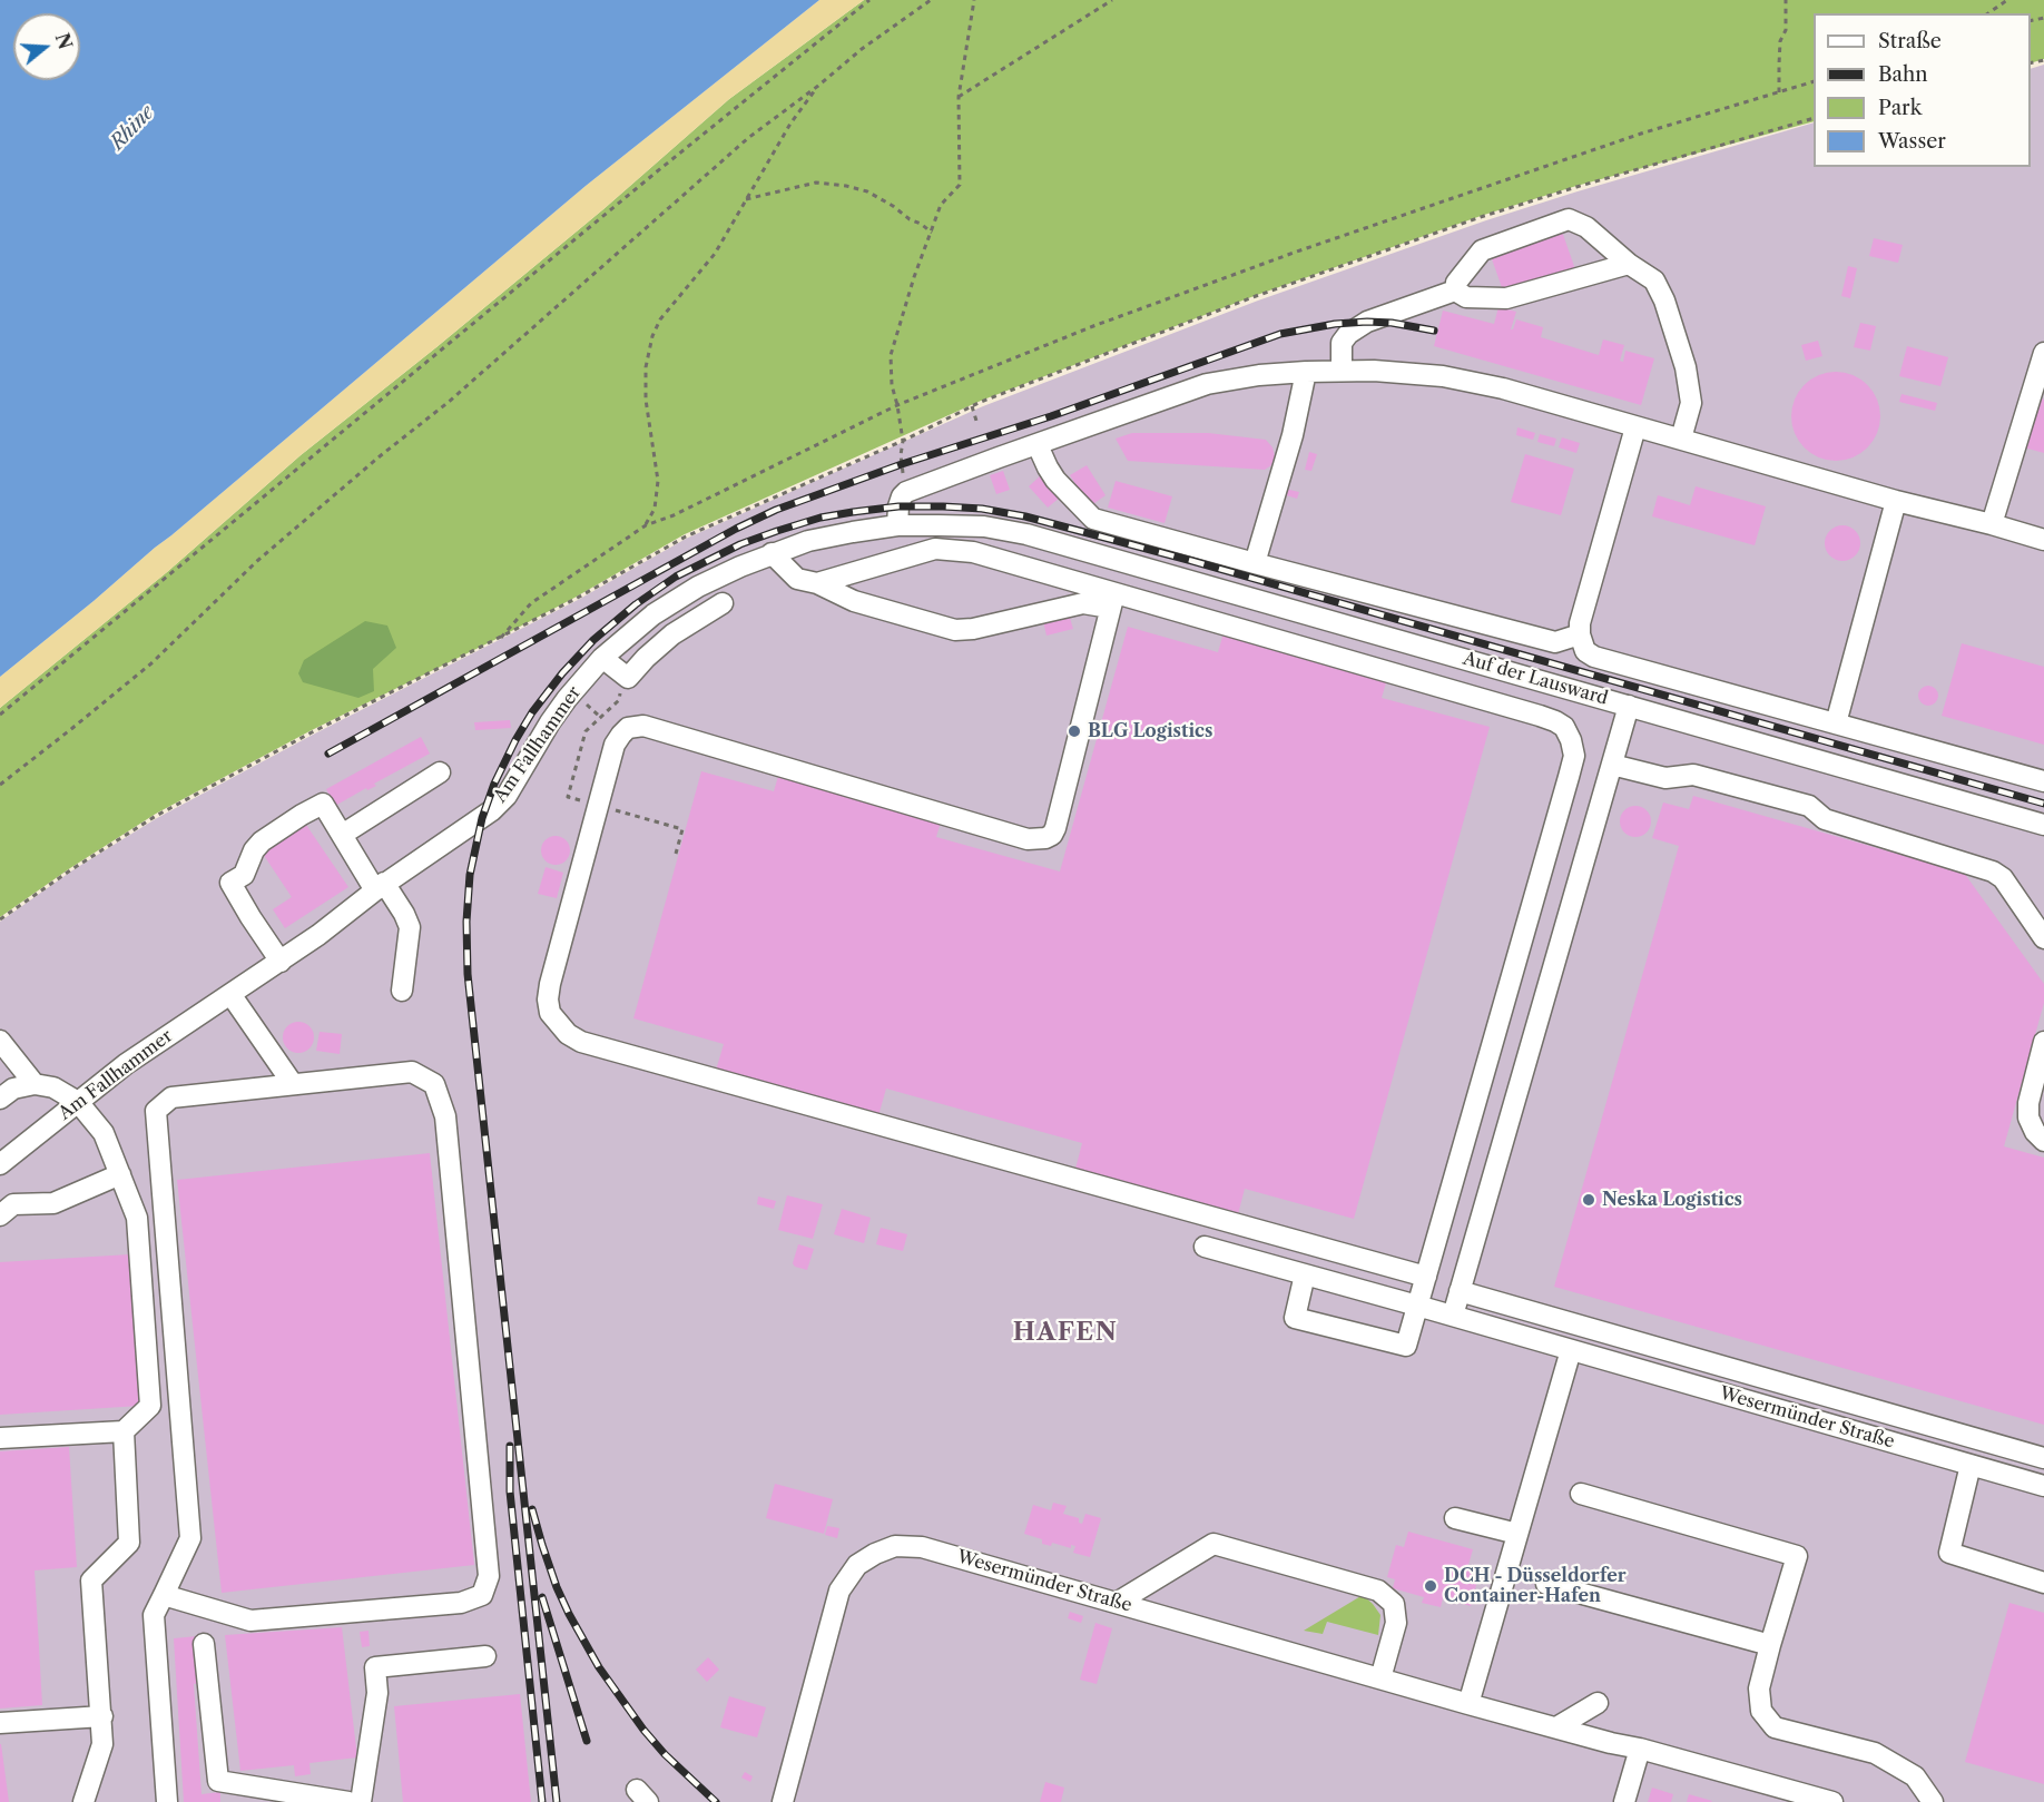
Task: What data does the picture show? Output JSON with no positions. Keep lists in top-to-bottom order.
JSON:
{
  "streets": {
    "street": ["Auf der Lausward", "Am Fallhammer", "Wesermünder Straße"]
  },
  "crossings": [
    ["Auf der Lausward", "Am Fallhammer"]
  ],
  "districts": ["HAFEN"],
  "water": ["Rhine"],
  "places": ["BLG Logistics", "Neska Logistics", "DCH - Düsseldorfer Container-Hafen"],
  "legend": [
    "Straße",
    "Bahn",
    "Park",
    "Wasser"
  ],
  "north": "right"
}
